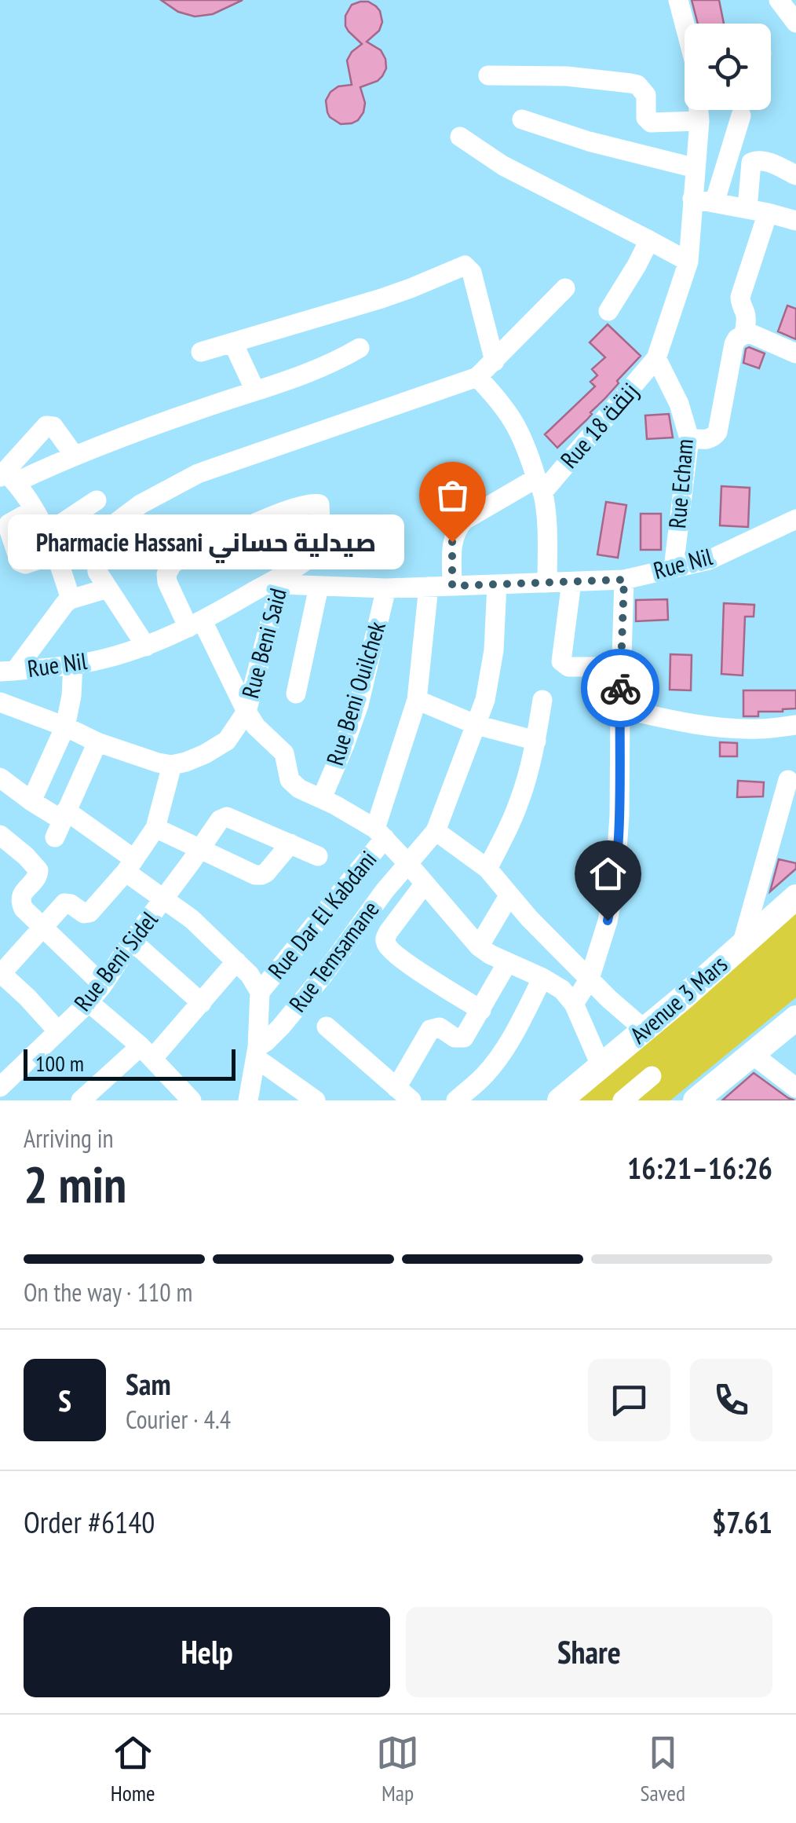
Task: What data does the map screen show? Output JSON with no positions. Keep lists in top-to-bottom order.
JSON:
{
  "streets": {
    "main road": ["Avenue 3 Mars"],
    "street": [
      "Rue 18 زنقة",
      "Rue Echam",
      "Rue Nil",
      "Rue Beni Said",
      "Rue Beni Ouilchek",
      "Rue Dar El Kabdani",
      "Rue Temsamane",
      "Rue Beni Sidel"
    ]
  },
  "crossings": [
    ["Rue 18 زنقة", "Rue Echam"],
    ["Rue 18 زنقة", "Rue Nil"],
    ["Rue Echam", "Rue Nil"],
    ["Rue Nil", "Rue Beni Said"],
    ["Rue Nil", "Rue Beni Ouilchek"],
    ["Rue Nil", "Rue Temsamane"]
  ],
  "places": ["Pharmacie Hassani صيدلية حساني"],
  "scale_bar": "100 m",
  "page": {
    "bubble": "Pharmacie Hassani صيدلية حساني",
    "scale": "100 m",
    "heading": ["2 min", "Arriving in", "16:21–16:26"],
    "panel": [
      "Sam",
      "Courier · 4.4",
      "Order #6140",
      "$7.61"
    ],
    "bar": "On the way · 110 m",
    "round": "S",
    "buttons": ["Help", "Share"],
    "tabs": ["Home", "Map", "Saved"]
  }
}
